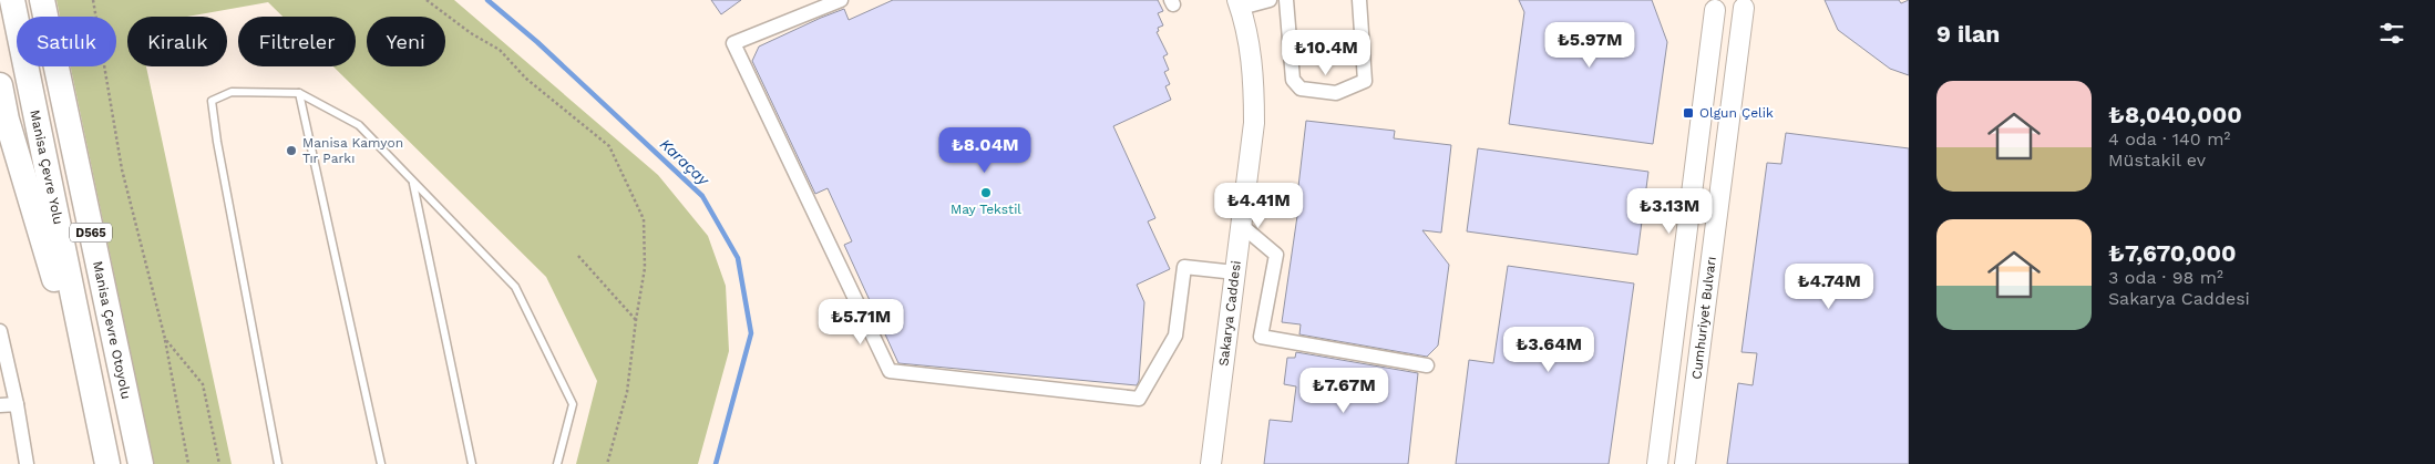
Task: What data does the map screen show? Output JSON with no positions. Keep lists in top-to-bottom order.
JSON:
{
  "streets": {
    "highway": ["Manisa Çevre Yolu", "D565", "Manisa Çevre Otoyolu"],
    "main road": ["Sakarya Caddesi", "Cumhuriyet Bulvarı"]
  },
  "water": ["Karaçay"],
  "places": {
    "transit": ["Olgun Çelik"],
    "other": ["Manisa Kamyon Tır Parkı", "May Tekstil"]
  },
  "page": {
    "heading": "9 ilan",
    "chip": [
      "Satılık",
      "Kiralık",
      "Filtreler",
      "Yeni"
    ],
    "price": [
      "₺5.97M",
      "₺10.4M",
      "₺8.04M",
      "₺4.41M",
      "₺3.13M",
      "₺4.74M",
      "₺5.71M",
      "₺3.64M",
      "₺7.67M"
    ],
    "list": [
      {
        "name": "₺8,040,000",
        "note": "4 oda · 140 m² · Müstakil ev"
      },
      {
        "name": "₺7,670,000",
        "note": "3 oda · 98 m² · Sakarya Caddesi"
      }
    ]
  }
}
